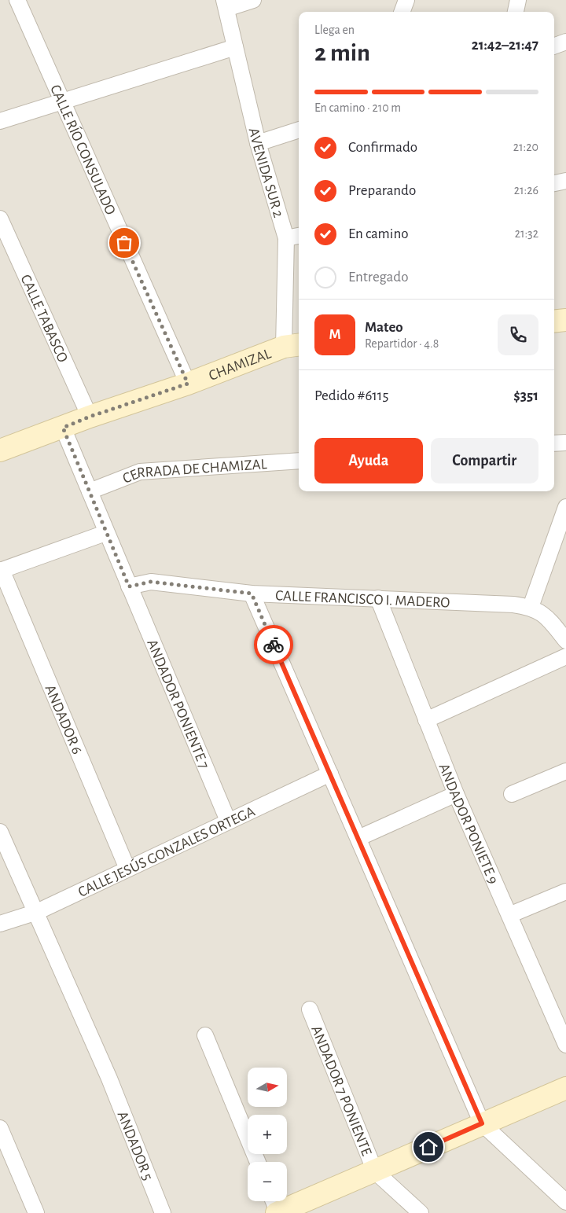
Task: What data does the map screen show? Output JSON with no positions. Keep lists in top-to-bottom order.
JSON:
{
  "streets": {
    "street": [
      "CALLE RÍO CONSULADO",
      "AVENIDA SUR 2",
      "CALLE TABASCO",
      "CHAMIZAL",
      "CERRADA DE CHAMIZAL",
      "CALLE FRANCISCO I. MADERO",
      "ANDADOR PONIENTE 7",
      "ANDADOR 6",
      "ANDADOR PONIETE 9",
      "CALLE JESÚS GONZALES ORTEGA",
      "ANDADOR 7 PONIENTE",
      "ANDADOR 5"
    ]
  },
  "crossings": [
    ["CALLE RÍO CONSULADO", "CHAMIZAL"],
    ["AVENIDA SUR 2", "CHAMIZAL"],
    ["CALLE TABASCO", "CHAMIZAL"],
    ["CALLE FRANCISCO I. MADERO", "ANDADOR PONIENTE 7"],
    ["CALLE FRANCISCO I. MADERO", "ANDADOR PONIETE 9"],
    ["ANDADOR PONIENTE 7", "CALLE JESÚS GONZALES ORTEGA"],
    ["ANDADOR 6", "CALLE JESÚS GONZALES ORTEGA"],
    ["CALLE JESÚS GONZALES ORTEGA", "ANDADOR 5"]
  ],
  "north": "right",
  "page": {
    "heading": ["2 min", "Llega en", "21:42–21:47"],
    "panel": [
      "Mateo",
      "Repartidor · 4.8",
      "Pedido #6115",
      "$351"
    ],
    "bar": "En camino · 210 m",
    "list": [
      ["Confirmado", "21:20"],
      ["Preparando", "21:26"],
      ["En camino", "21:32"],
      "Entregado"
    ],
    "round": "M",
    "buttons": ["Ayuda", "Compartir"],
    "map_buttons": ["+", "−"]
  }
}
